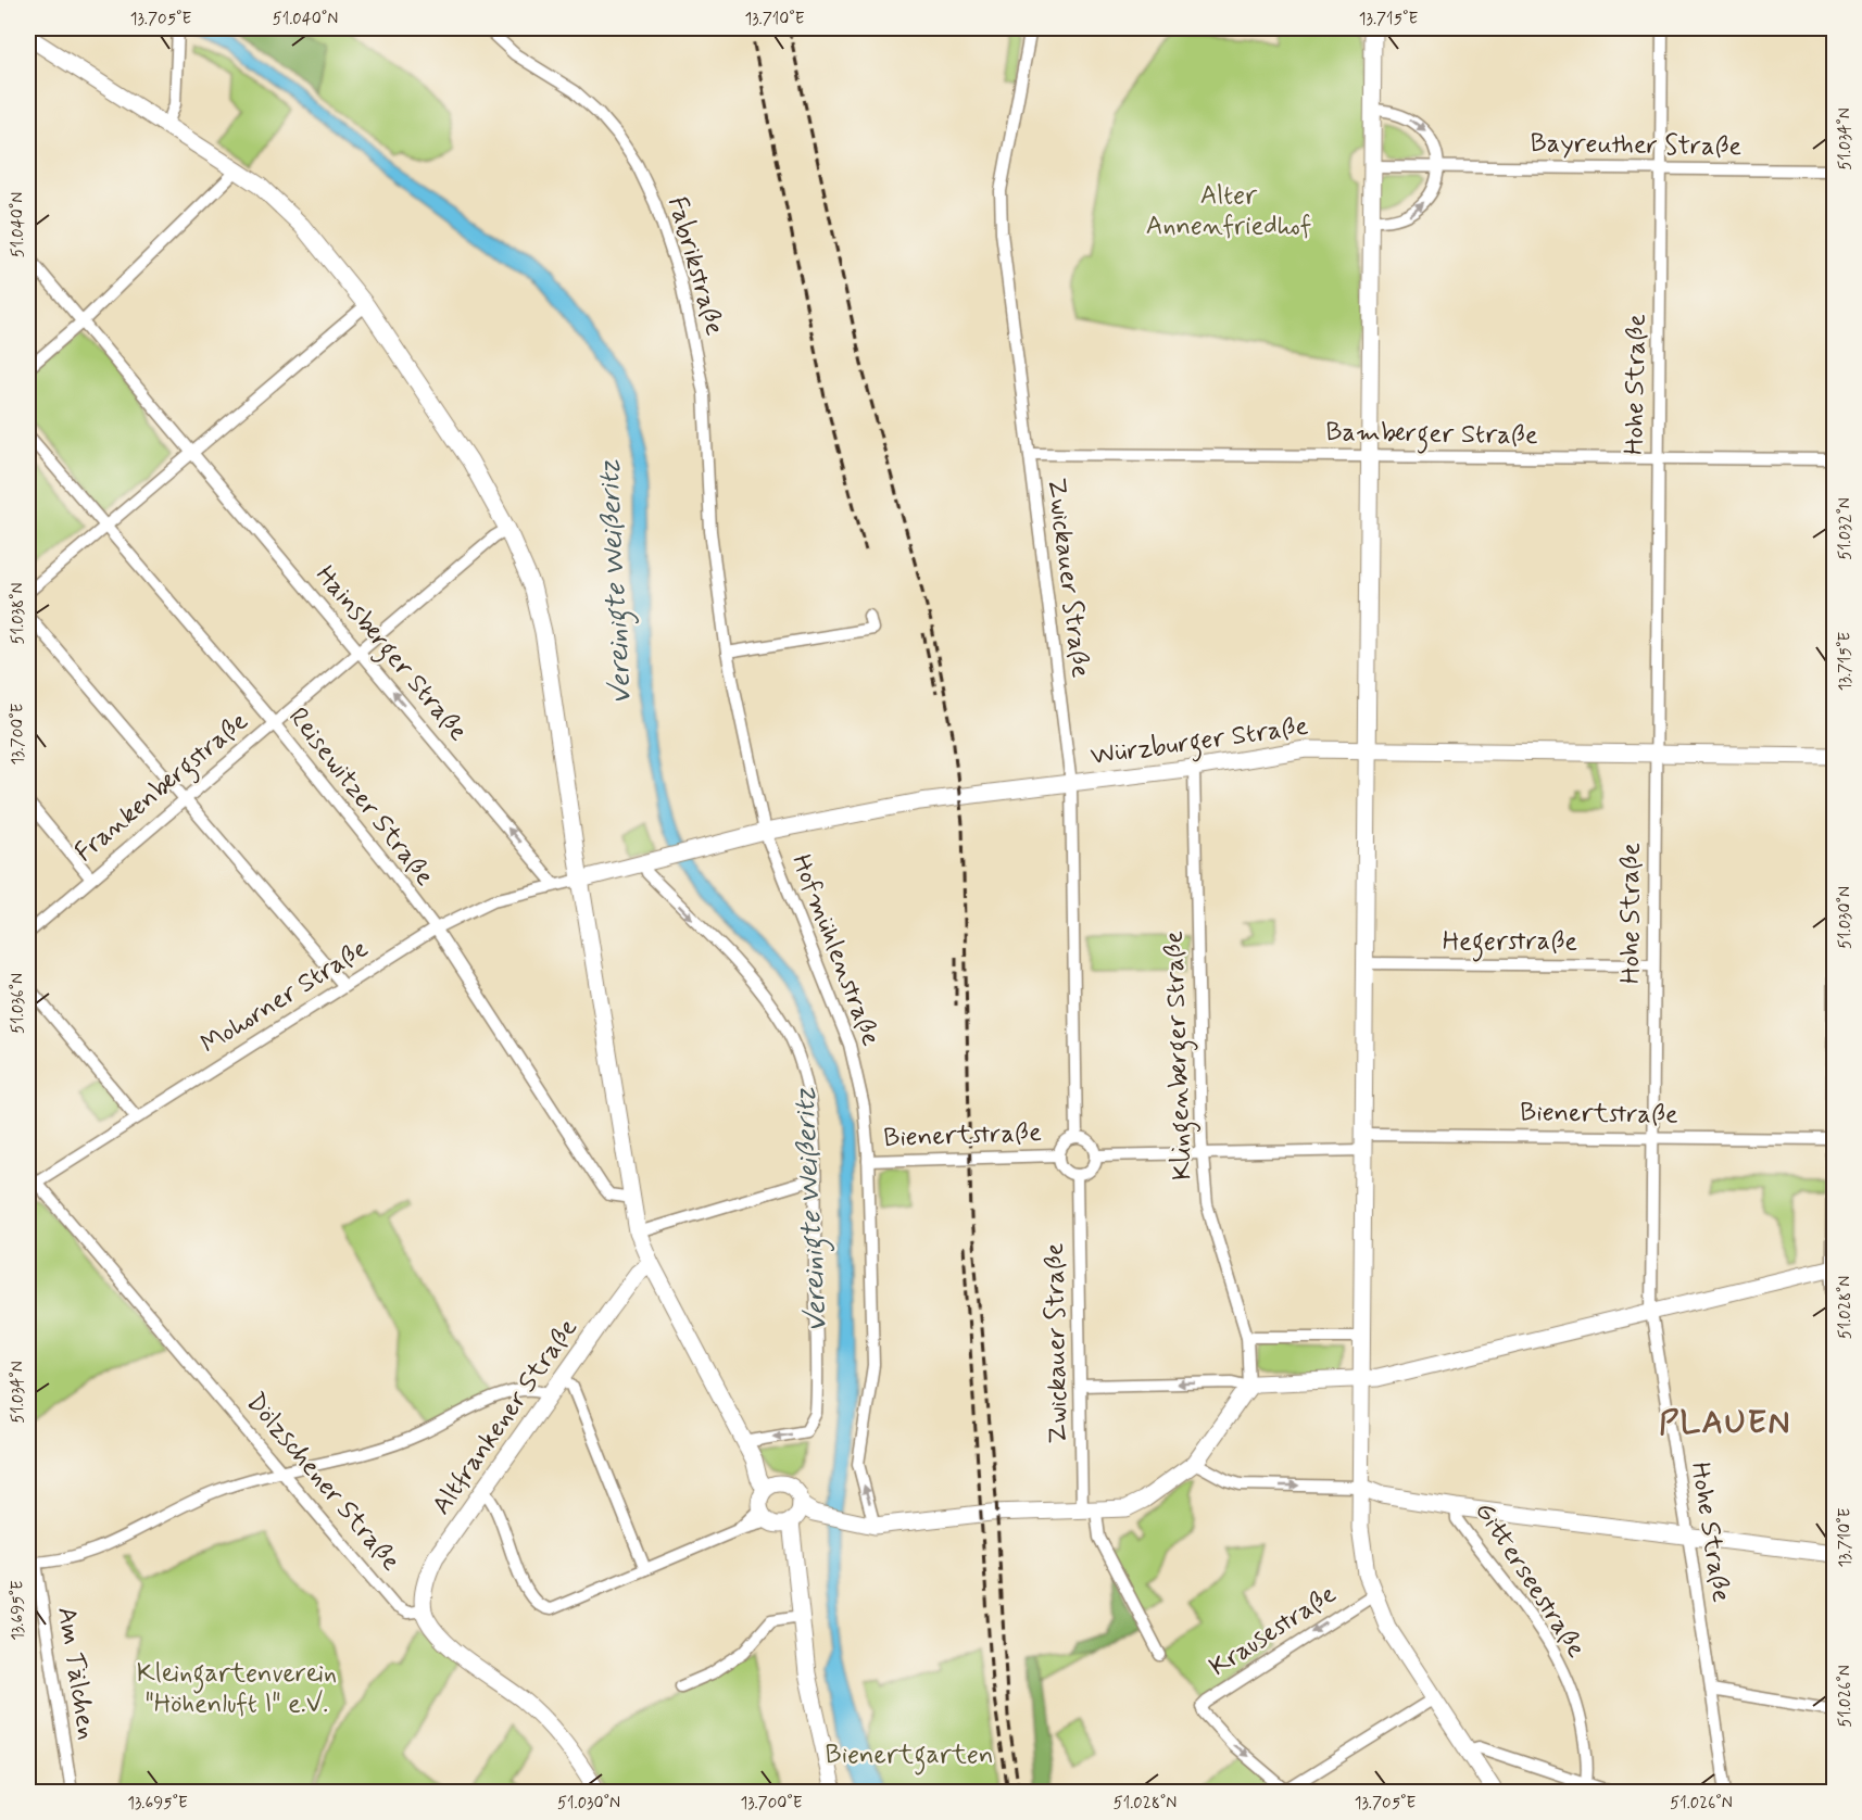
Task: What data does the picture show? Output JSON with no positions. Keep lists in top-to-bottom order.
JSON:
{
  "streets": {
    "street": [
      "Bayreuther Straße",
      "Fabrikstraße",
      "Hohe Straße",
      "Bamberger Straße",
      "Zwickauer Straße",
      "Hainsberger Straße",
      "Würzburger Straße",
      "Frankenbergstraße",
      "Reisewitzer Straße",
      "Hegerstraße",
      "Hofmühlenstraße",
      "Mohorner Straße",
      "Klingenberger Straße",
      "Bienertstraße",
      "Altfrankener Straße",
      "Dölzschener Straße",
      "Gitterseestraße",
      "Krausestraße",
      "Am Tälchen"
    ]
  },
  "crossings": [
    ["Bayreuther Straße", "Hohe Straße"],
    ["Fabrikstraße", "Hofmühlenstraße"],
    ["Hohe Straße", "Bamberger Straße"],
    ["Hohe Straße", "Würzburger Straße"],
    ["Hohe Straße", "Hegerstraße"],
    ["Hohe Straße", "Bienertstraße"],
    ["Bamberger Straße", "Zwickauer Straße"],
    ["Zwickauer Straße", "Würzburger Straße"],
    ["Zwickauer Straße", "Bienertstraße"],
    ["Hainsberger Straße", "Frankenbergstraße"],
    ["Hainsberger Straße", "Mohorner Straße"],
    ["Würzburger Straße", "Hofmühlenstraße"],
    ["Würzburger Straße", "Mohorner Straße"],
    ["Würzburger Straße", "Klingenberger Straße"],
    ["Frankenbergstraße", "Reisewitzer Straße"],
    ["Reisewitzer Straße", "Mohorner Straße"],
    ["Hofmühlenstraße", "Bienertstraße"],
    ["Mohorner Straße", "Dölzschener Straße"],
    ["Klingenberger Straße", "Bienertstraße"],
    ["Altfrankener Straße", "Dölzschener Straße"]
  ],
  "one_way": ["Hainsberger Straße"],
  "districts": ["PLAUEN"],
  "water": ["Vereinigte Weißeritz"],
  "parks": ["Alter Annenfriedhof", "Kleingartenverein \"Höhenluft I\" e.V.", "Bienertgarten"],
  "coordinates": [
    "13.705°E",
    "51.040°N",
    "13.710°E",
    "13.715°E",
    "51.034°N",
    "51.032°N",
    "51.038°N",
    "13.700°E",
    "51.030°N",
    "51.036°N",
    "51.028°N",
    "13.695°E",
    "51.026°N"
  ]
}
